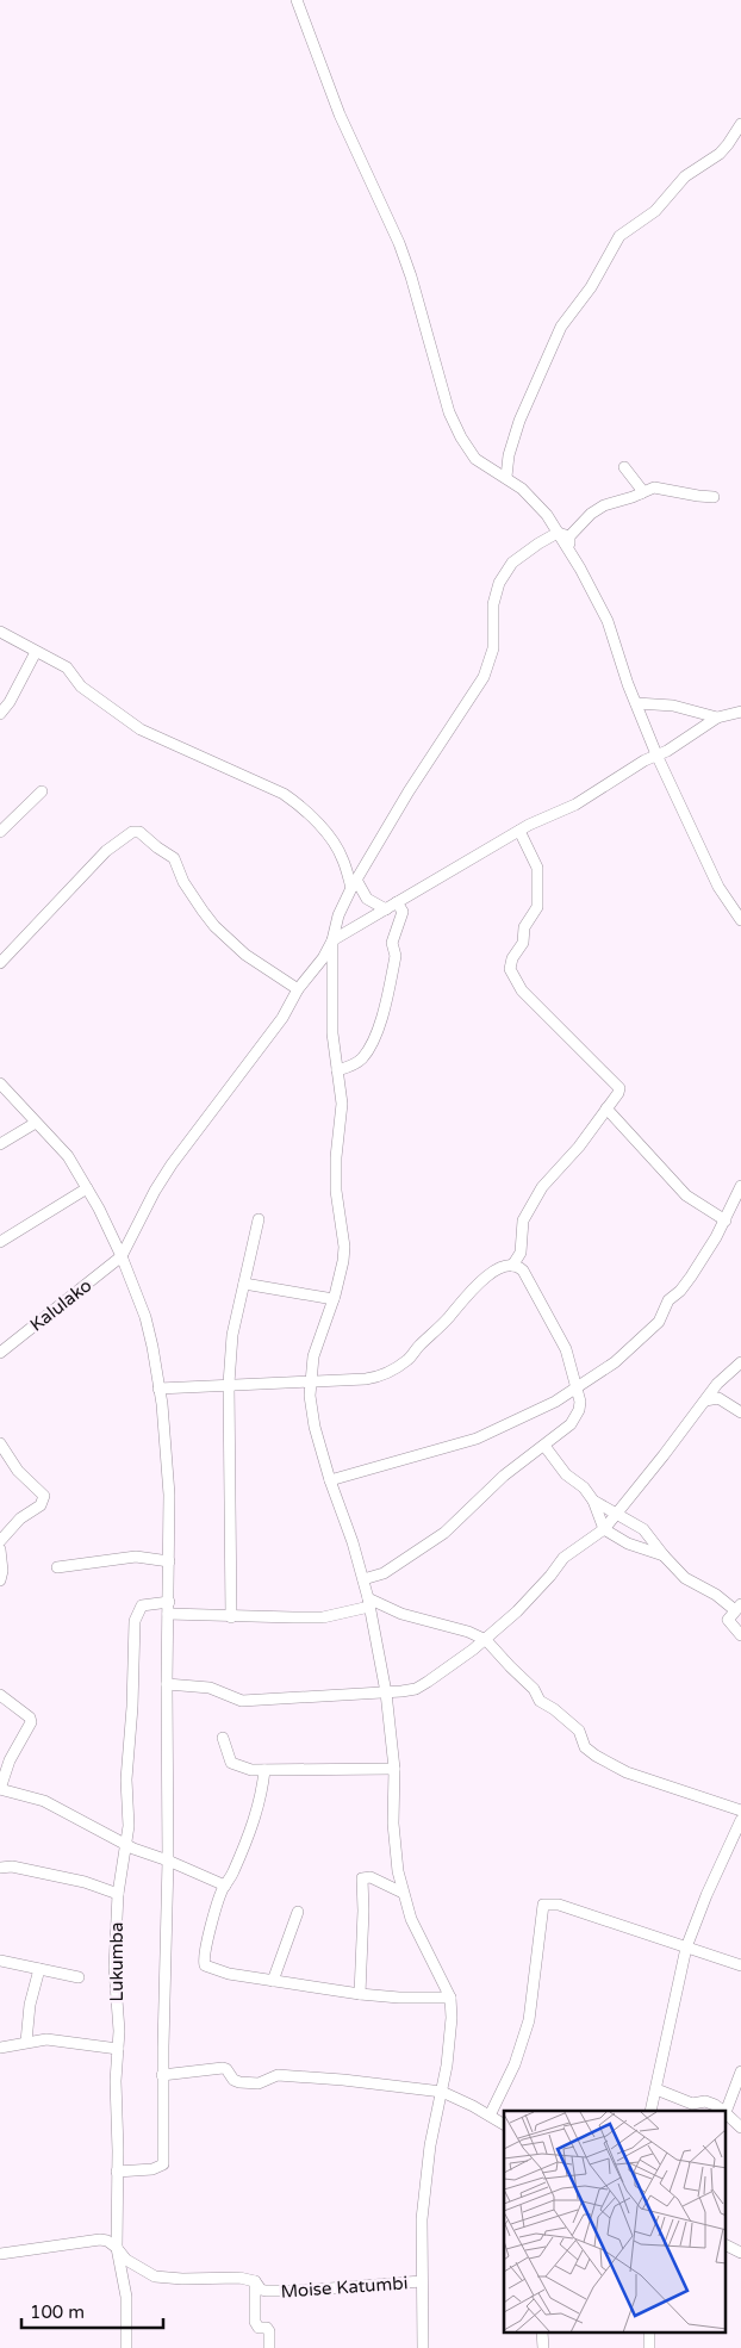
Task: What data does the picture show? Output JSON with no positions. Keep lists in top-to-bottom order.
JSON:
{
  "streets": {
    "street": ["Kalulako", "Lukumba", "Moise Katumbi"]
  },
  "crossings": [
    ["Lukumba", "Moise Katumbi"]
  ],
  "scale_bar": "100 m"
}
